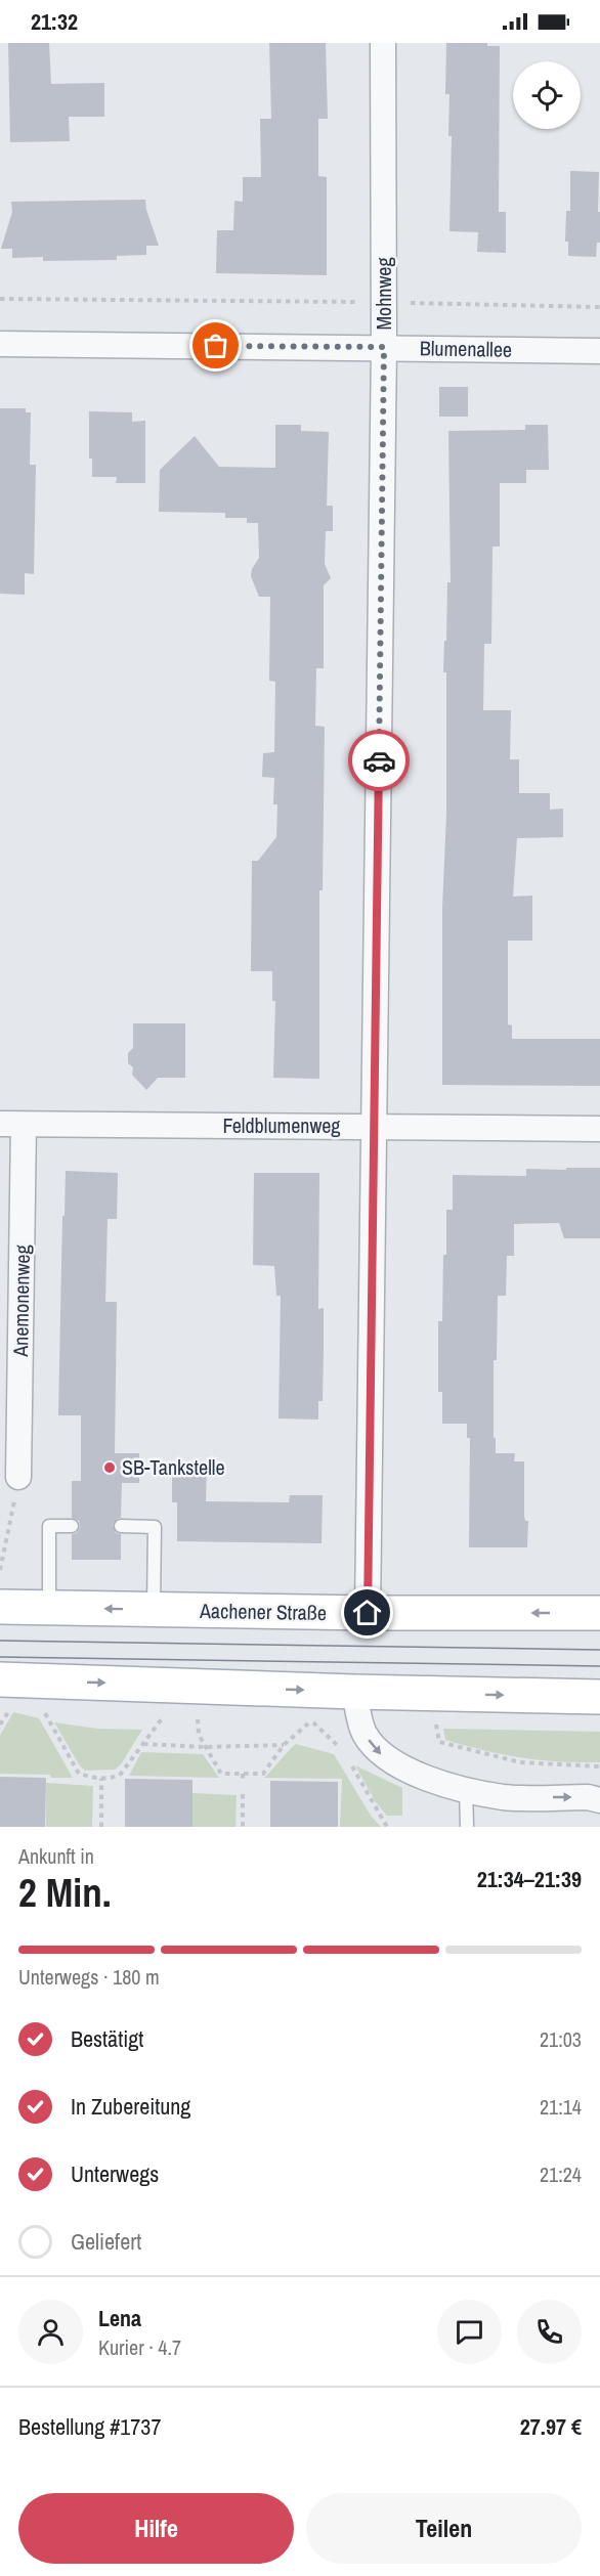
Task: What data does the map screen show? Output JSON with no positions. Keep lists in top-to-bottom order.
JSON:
{
  "streets": {
    "main road": ["Aachener Straße"],
    "street": [
      "Mohnweg",
      "Blumenallee",
      "Feldblumenweg",
      "Anemonenweg"
    ]
  },
  "crossings": [
    ["Mohnweg", "Blumenallee"],
    ["Mohnweg", "Feldblumenweg"],
    ["Mohnweg", "Aachener Straße"],
    ["Feldblumenweg", "Anemonenweg"]
  ],
  "places": ["SB-Tankstelle"],
  "page": {
    "status": "21:32",
    "heading": ["2 Min.", "Ankunft in", "21:34–21:39"],
    "panel": [
      "Lena",
      "Kurier · 4.7",
      "Bestellung #1737",
      "27.97 €"
    ],
    "bar": "Unterwegs · 180 m",
    "list": [
      ["Bestätigt", "21:03"],
      ["In Zubereitung", "21:14"],
      ["Unterwegs", "21:24"],
      "Geliefert"
    ],
    "buttons": ["Hilfe", "Teilen"]
  }
}
